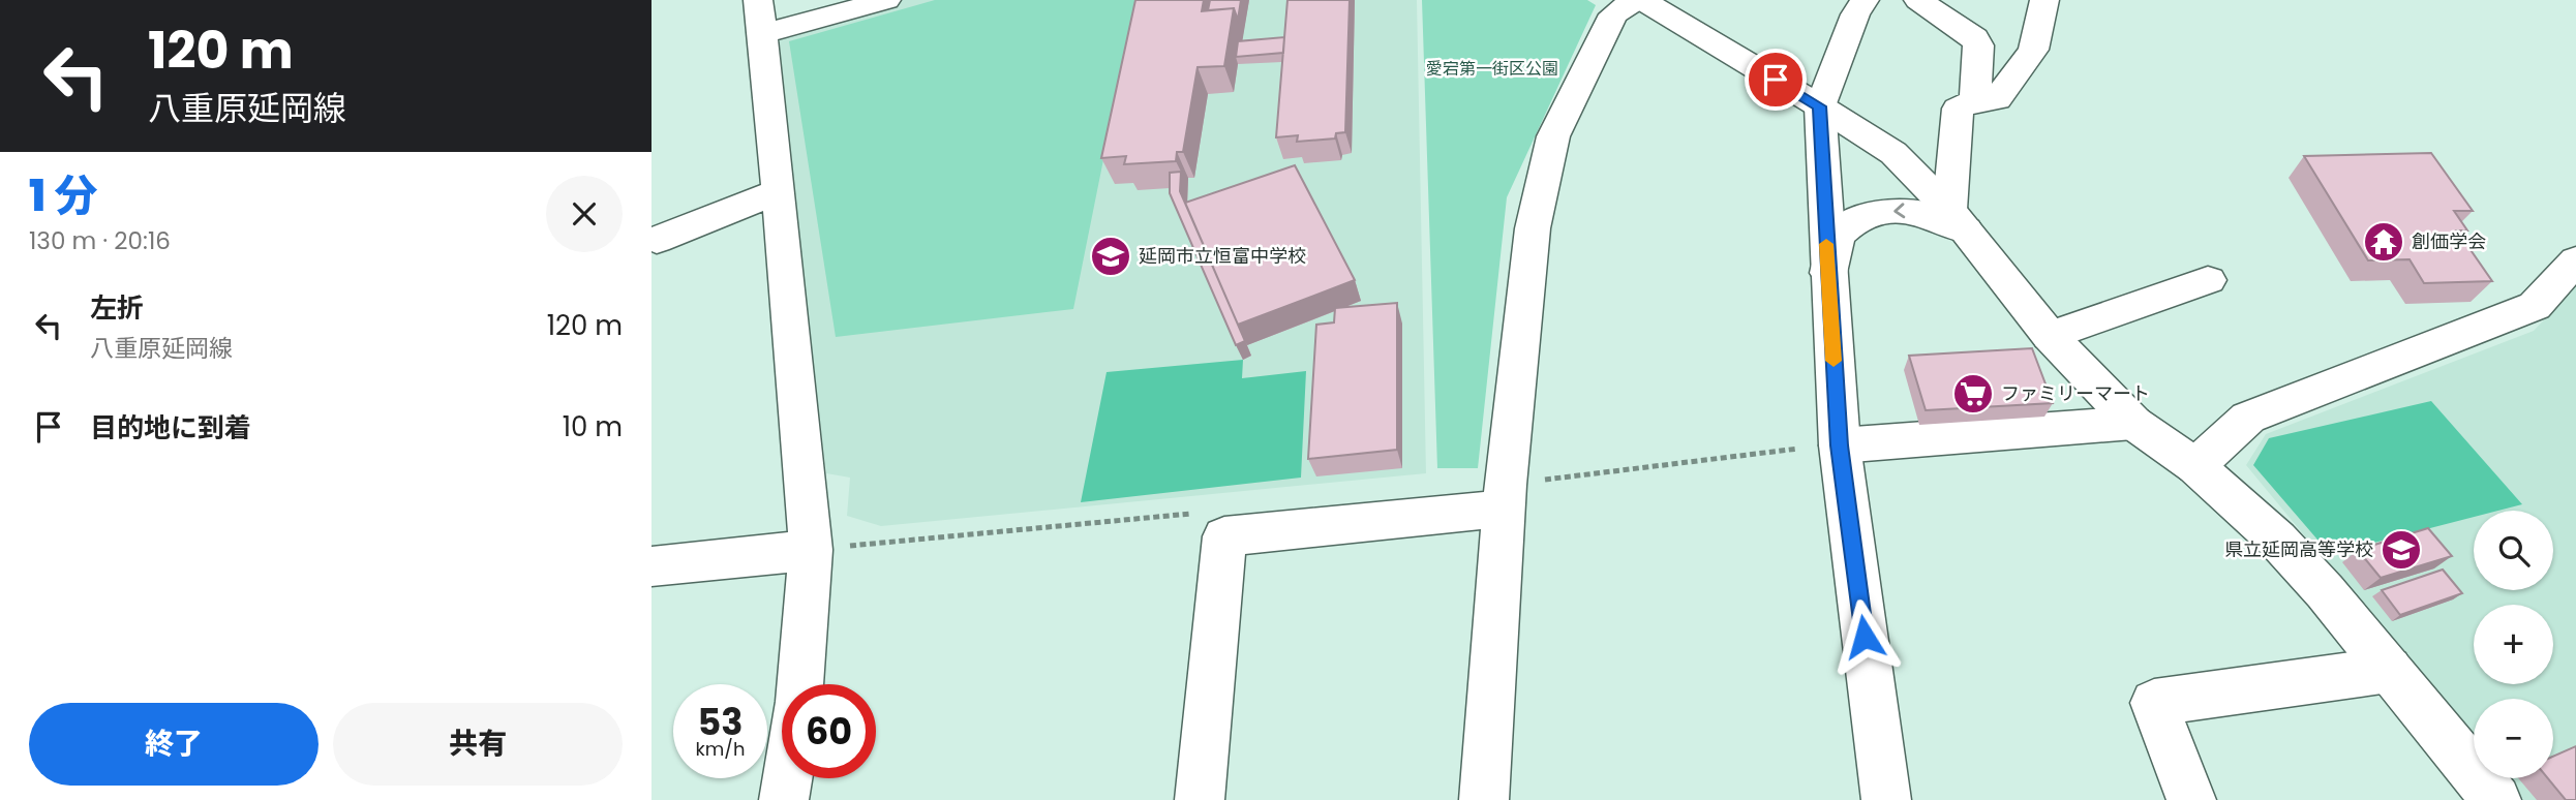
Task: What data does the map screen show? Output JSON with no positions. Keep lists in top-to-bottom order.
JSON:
{
  "parks": ["愛宕第一街区公園"],
  "places": {
    "temple": ["創価学会"],
    "school or university": ["延岡市立恒富中学校", "県立延岡高等学校"],
    "supermarket": ["ファミリーマート"]
  },
  "page": {
    "turn": ["120 m", "八重原延岡線"],
    "heading": ["1 分", "130 m · 20:16"],
    "list": [
      {
        "name": "左折",
        "note": "八重原延岡線",
        "value": "120 m"
      },
      {
        "name": "目的地に到着",
        "value": "10 m"
      }
    ],
    "map_buttons": ["+", "−"],
    "speed": "53 km/h",
    "limit": "60",
    "buttons": ["終了", "共有"]
  }
}
